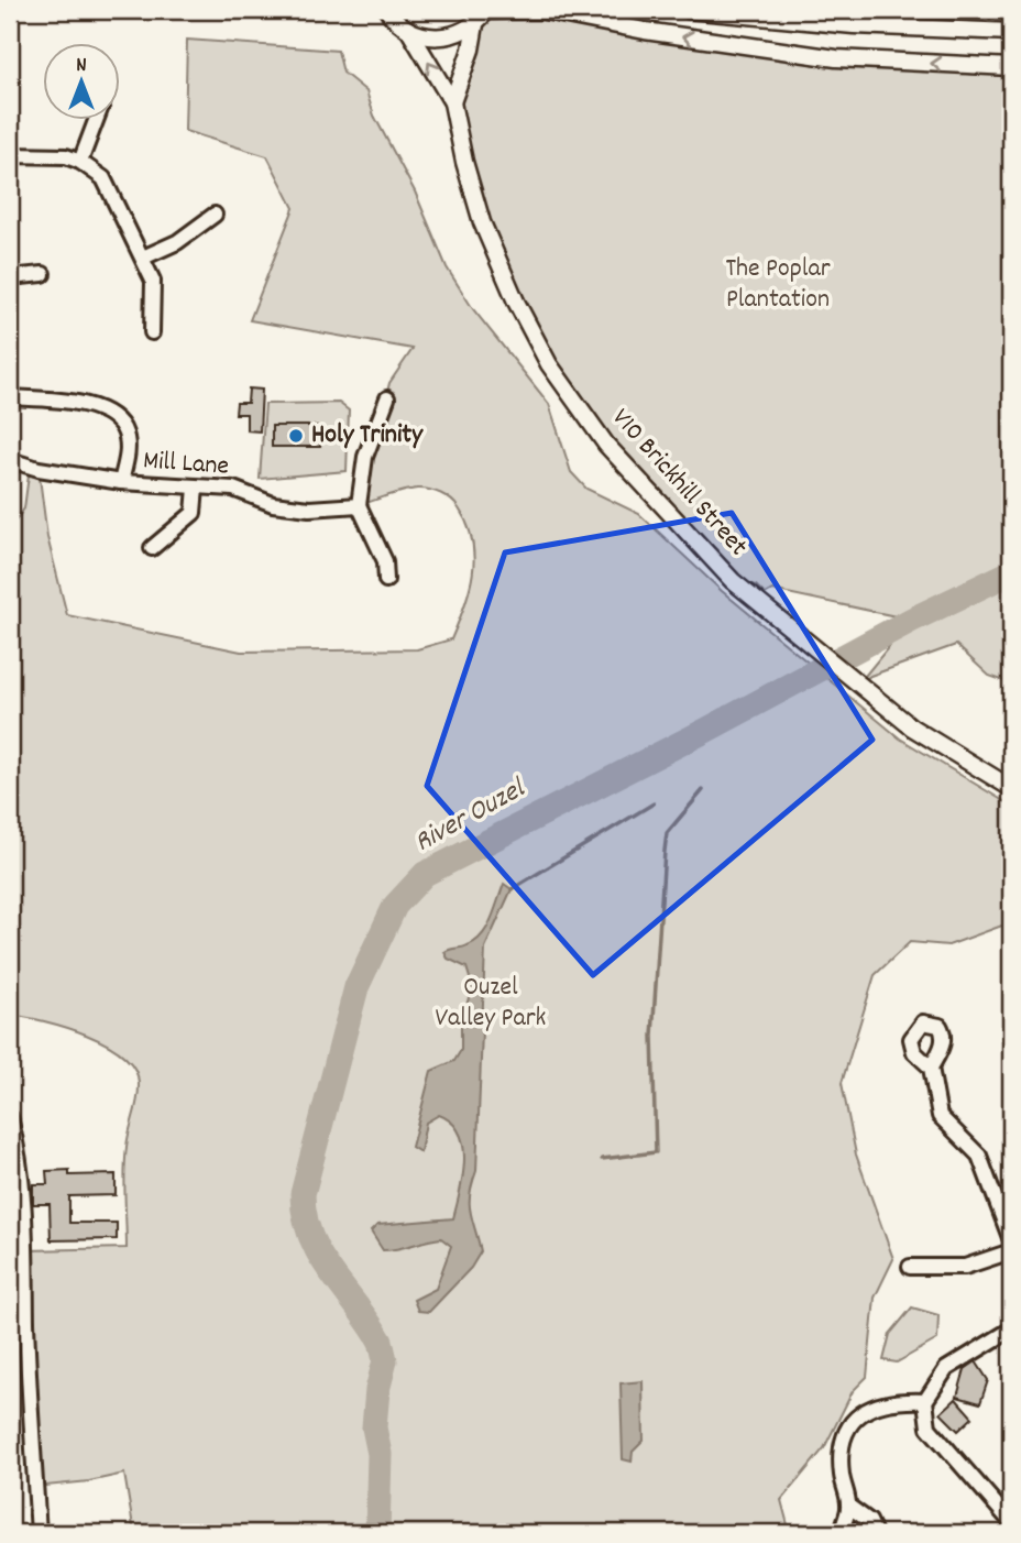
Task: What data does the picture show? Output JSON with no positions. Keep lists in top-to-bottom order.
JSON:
{
  "streets": {
    "street": ["Mill Lane", "V10 Brickhill Street"]
  },
  "water": ["River Ouzel"],
  "parks": ["The Poplar Plantation", "Ouzel Valley Park"],
  "places": ["Holy Trinity"],
  "north": "top"
}
